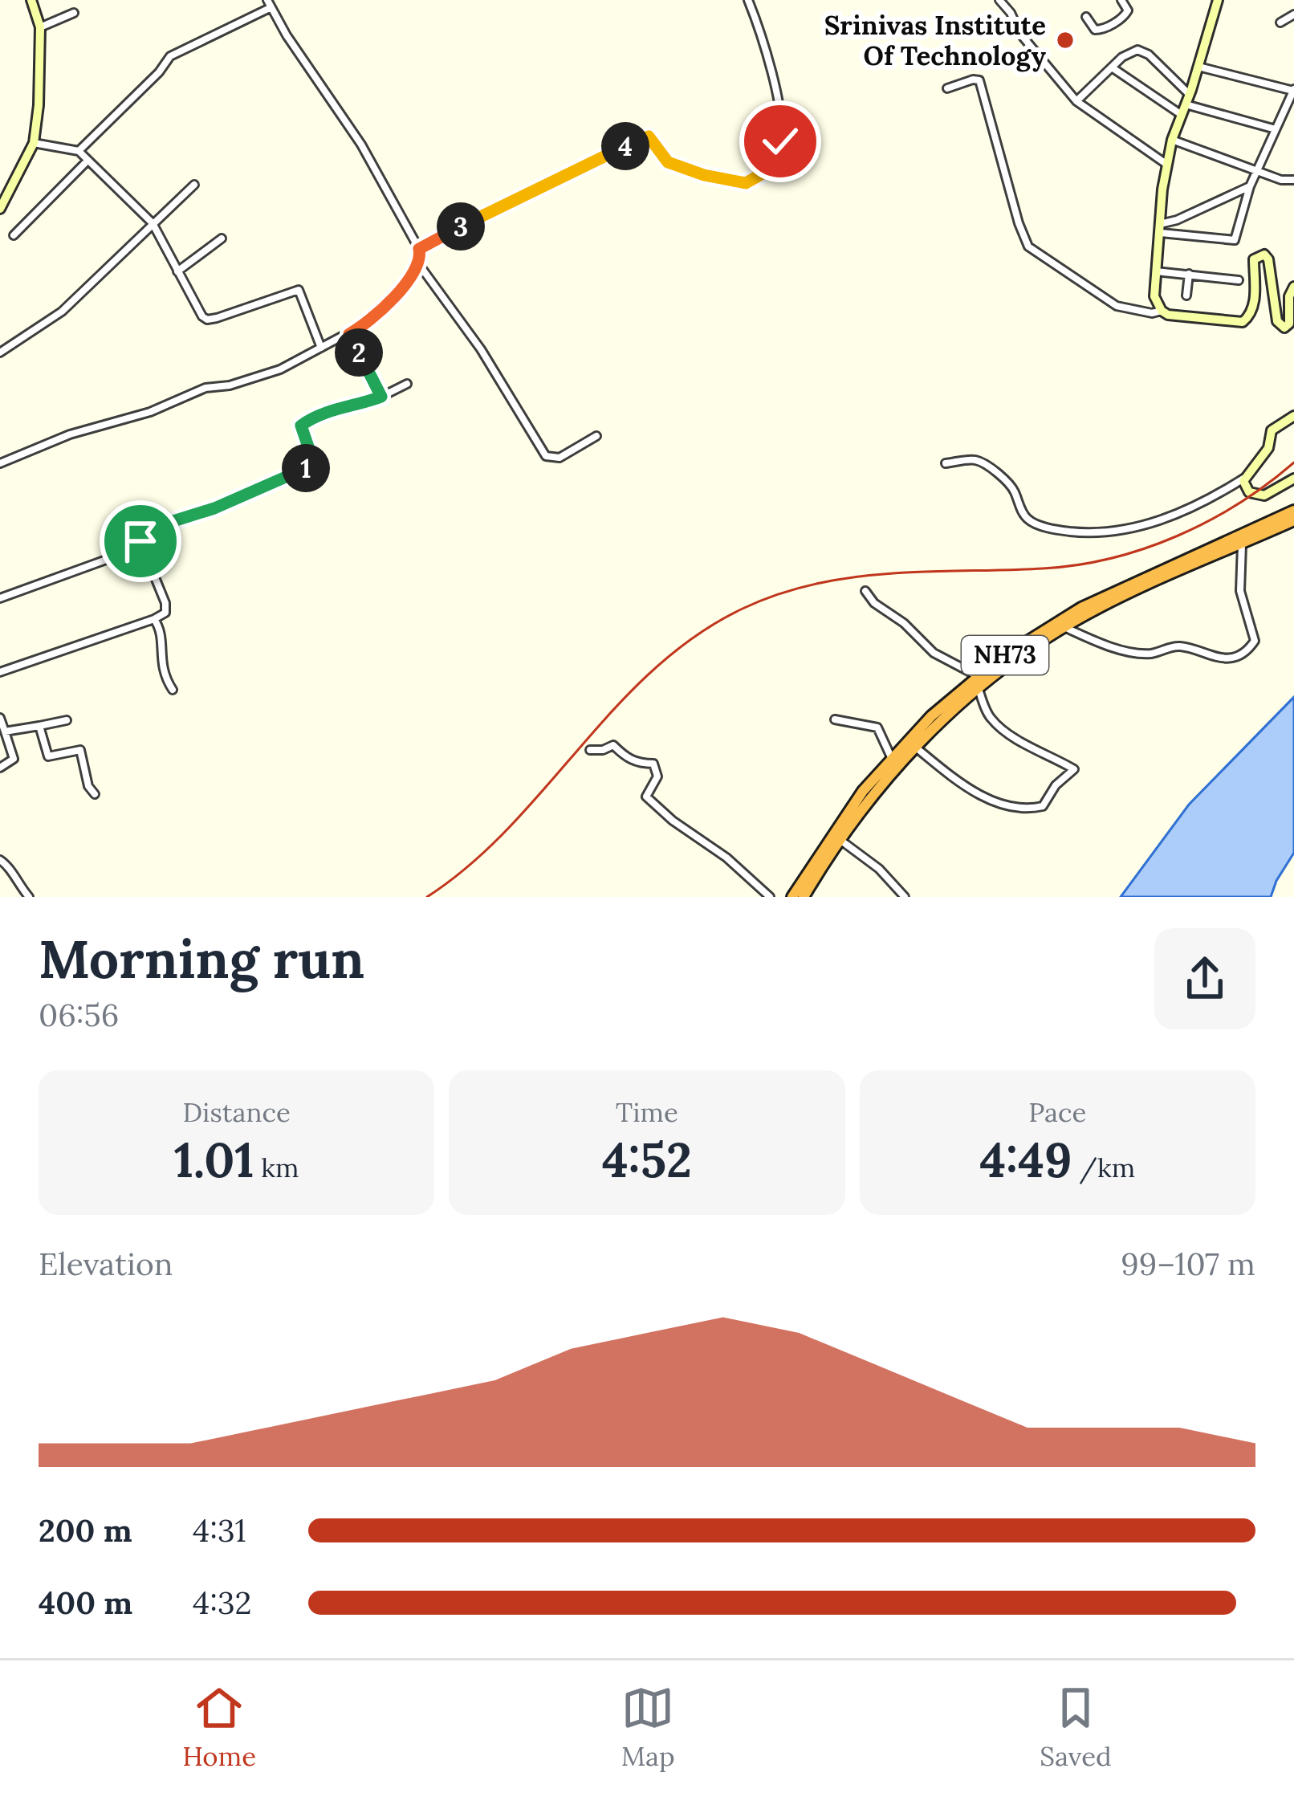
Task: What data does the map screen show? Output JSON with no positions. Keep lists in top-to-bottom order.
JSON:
{
  "streets": {
    "highway": ["NH73"]
  },
  "places": ["Srinivas Institute Of Technology"],
  "page": {
    "pins": [
      "4",
      "3",
      "2",
      "1"
    ],
    "heading": ["Morning run", "06:56"],
    "stats": [
      ["Distance", "1.01 km"],
      ["Time", "4:52"],
      ["Pace", "4:49 /km"]
    ],
    "chart": ["Elevation", "99–107 m"],
    "list": [
      {
        "name": "200 m",
        "note": "4:31"
      },
      {
        "name": "400 m",
        "note": "4:32"
      }
    ],
    "tabs": ["Home", "Map", "Saved"]
  }
}
